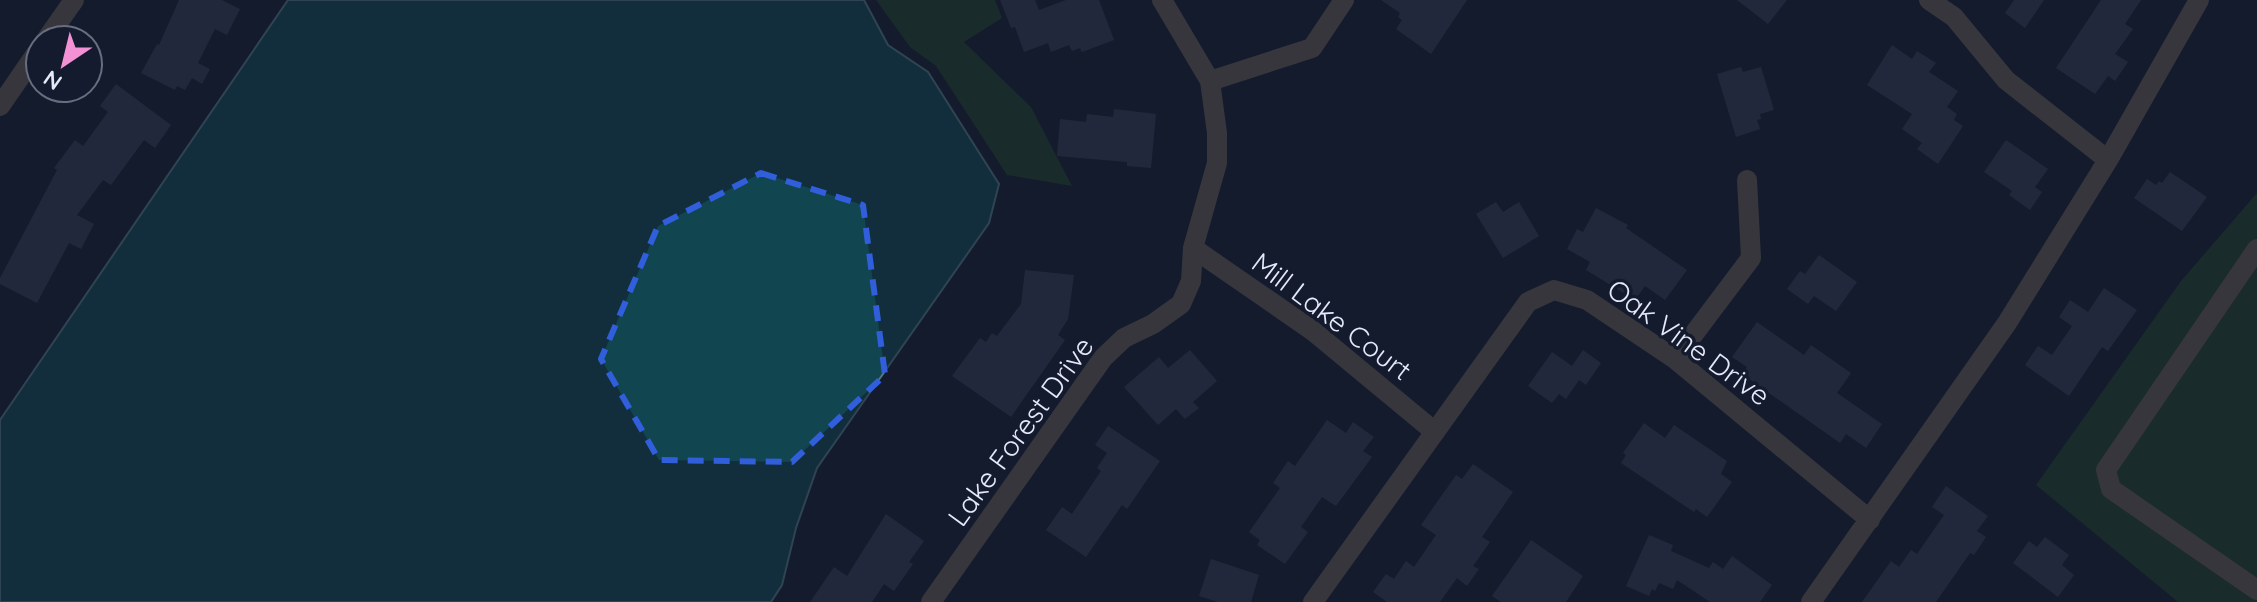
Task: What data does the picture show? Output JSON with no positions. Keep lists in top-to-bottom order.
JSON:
{
  "streets": {
    "street": ["Mill Lake Court", "Oak Vine Drive", "Lake Forest Drive"]
  },
  "crossings": [
    ["Mill Lake Court", "Oak Vine Drive"],
    ["Mill Lake Court", "Lake Forest Drive"]
  ],
  "north": "bottom left"
}
